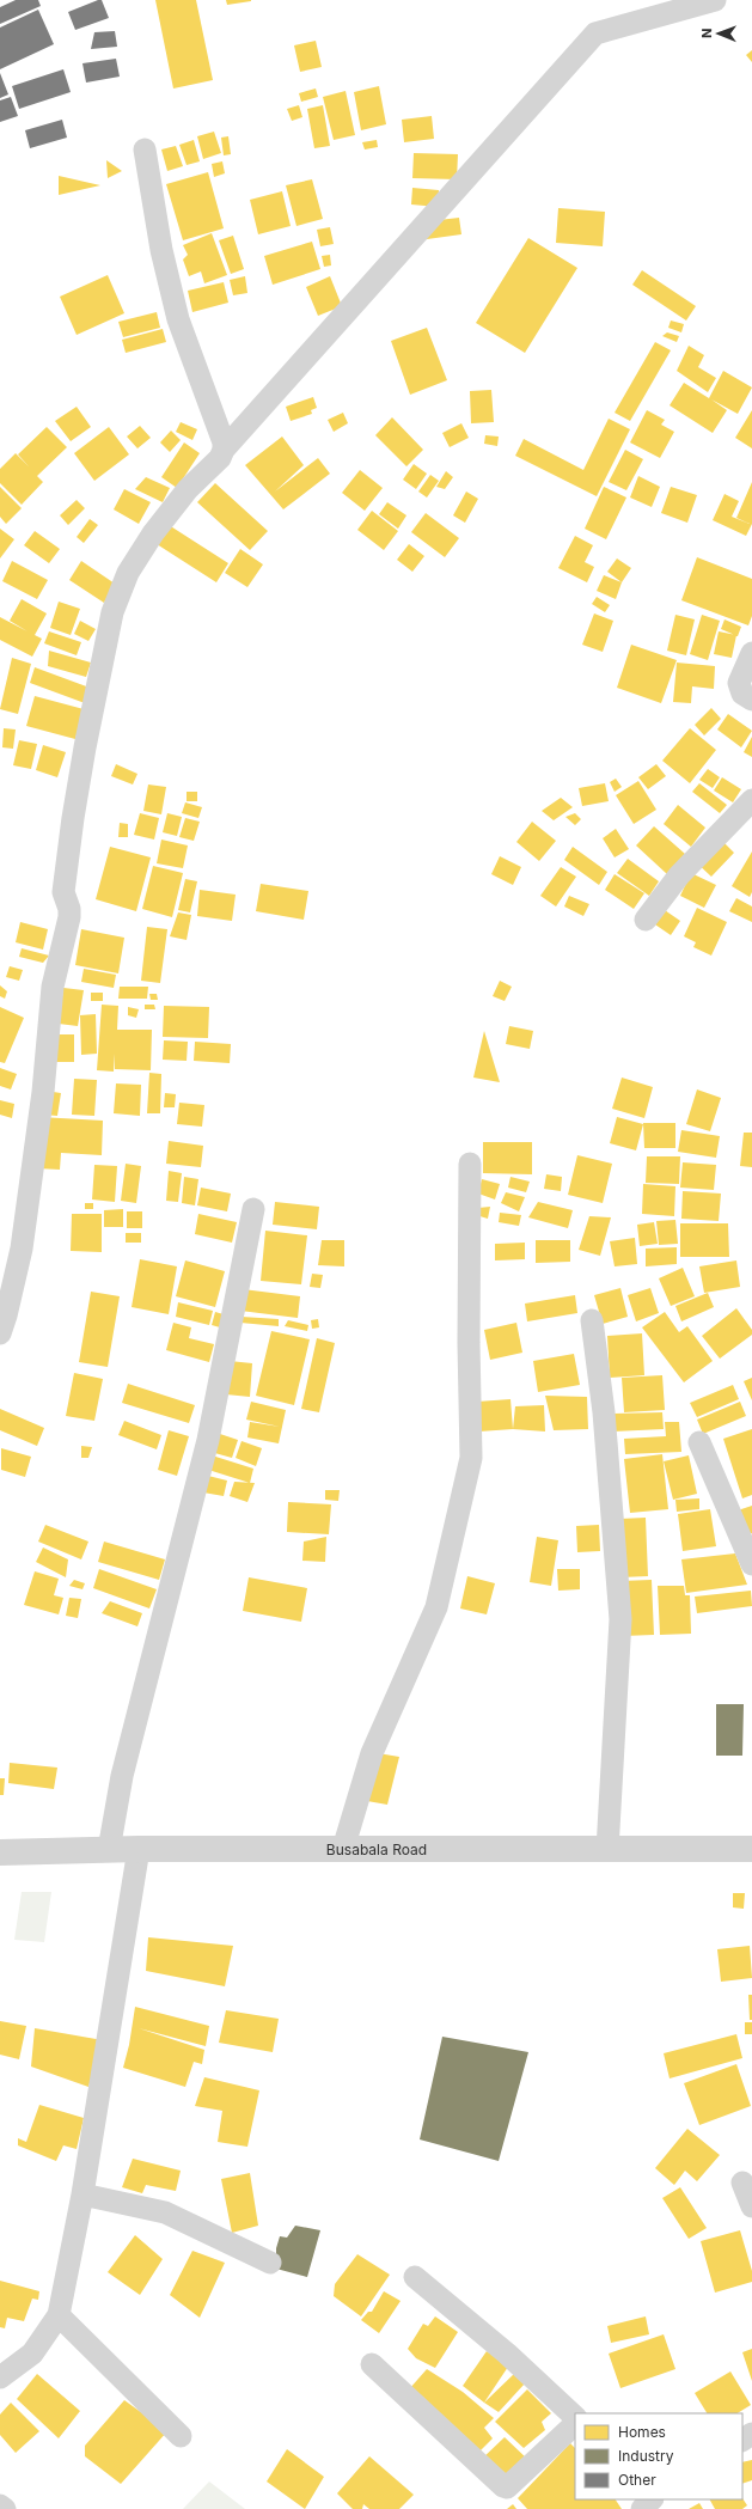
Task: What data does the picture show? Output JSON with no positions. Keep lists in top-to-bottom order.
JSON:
{
  "streets": {
    "street": ["Busabala Road"]
  },
  "legend": ["Homes", "Industry", "Other"],
  "north": "left"
}
